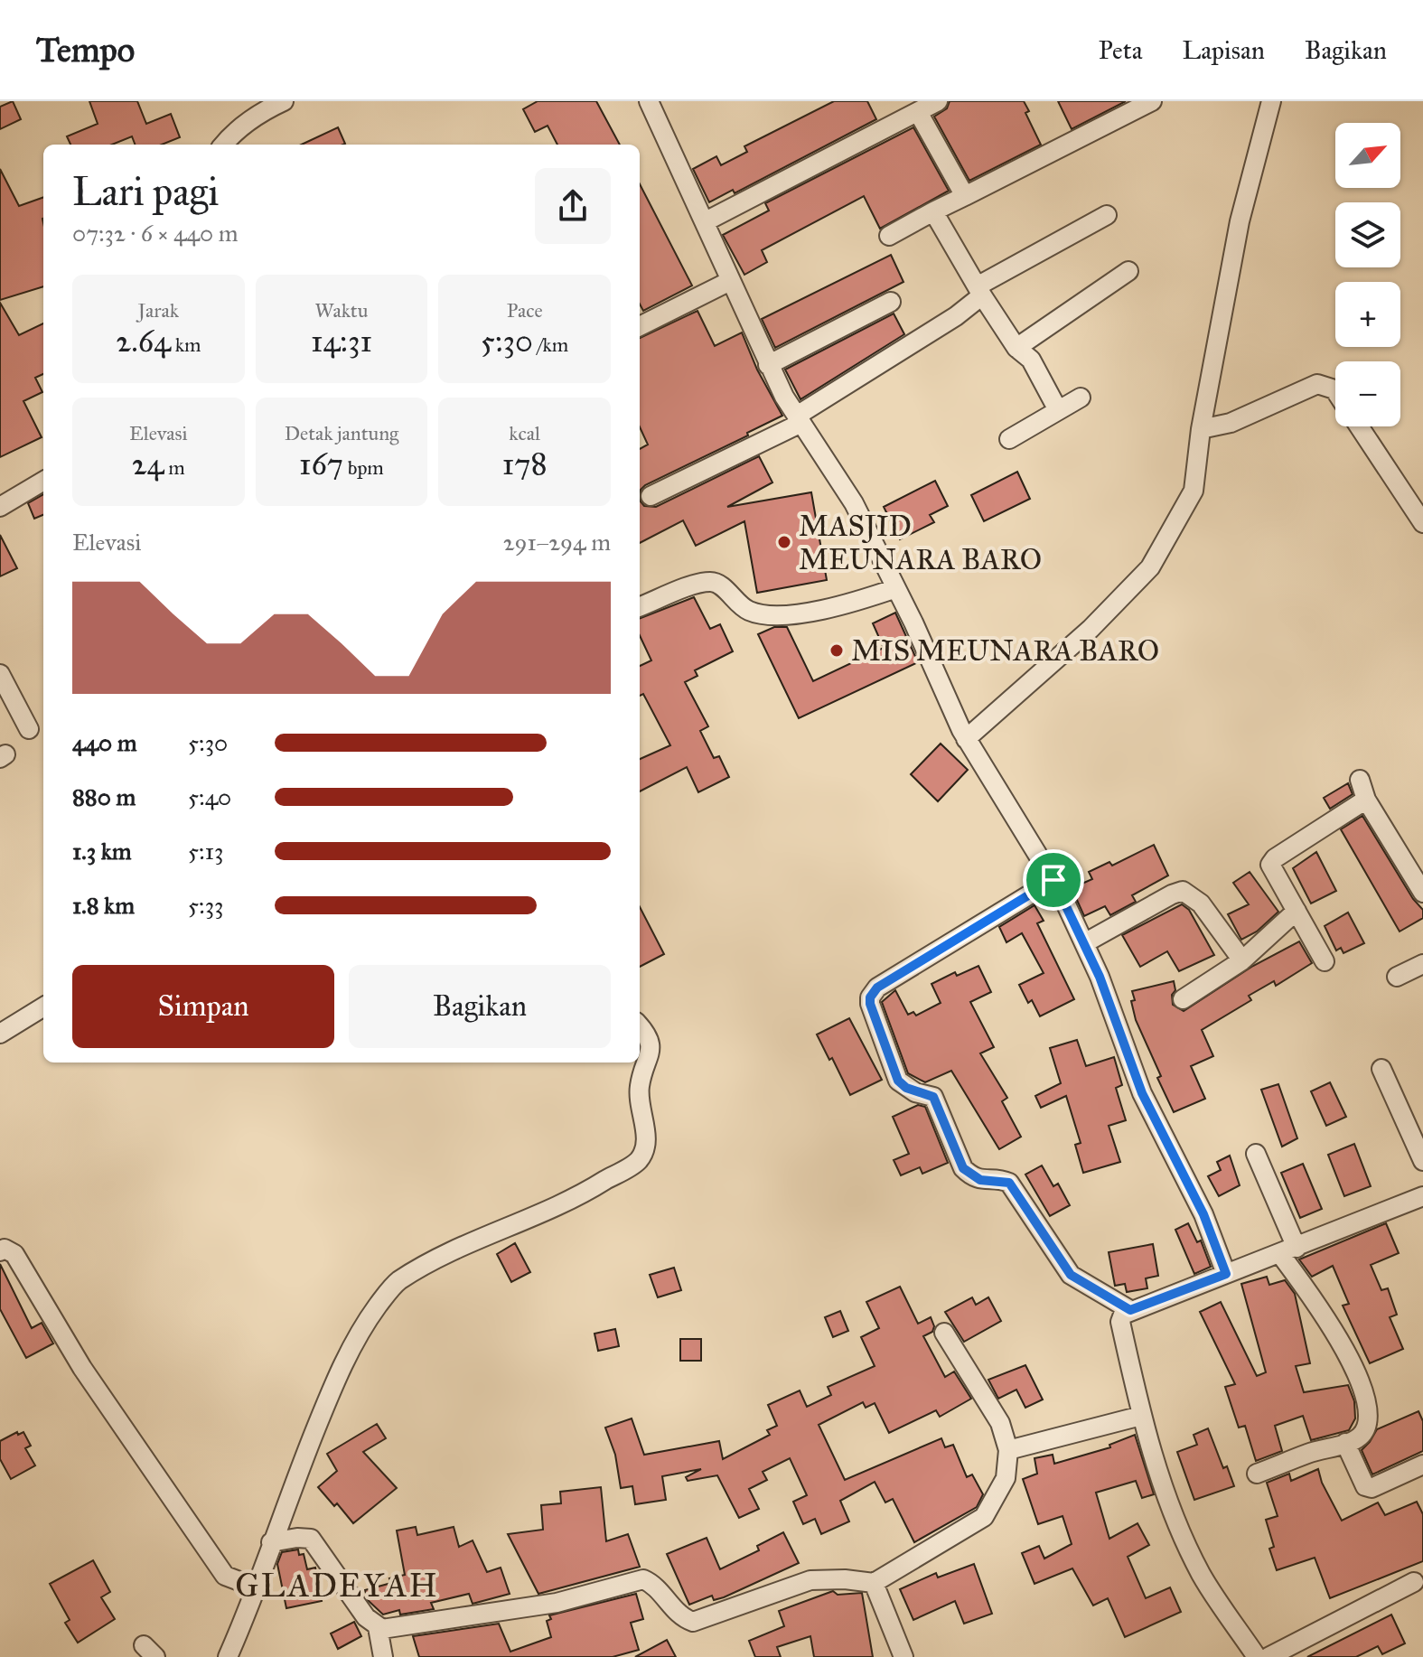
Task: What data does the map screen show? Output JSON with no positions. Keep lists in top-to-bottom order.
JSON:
{
  "districts": ["GLADEYAH"],
  "places": ["MASJID MEUNARA BARO", "MIS MEUNARA BARO"],
  "north": "top right",
  "page": {
    "header": "Tempo",
    "nav": ["Peta", "Lapisan", "Bagikan"],
    "map_buttons": ["+", "−"],
    "heading": ["Lari pagi", "07:32 · 6 × 440 m"],
    "stats": [
      ["Jarak", "2.64 km"],
      ["Waktu", "14:31"],
      ["Pace", "5:30 /km"],
      ["Elevasi", "24 m"],
      ["Detak jantung", "167 bpm"],
      ["kcal", "178"]
    ],
    "chart": ["Elevasi", "291–294 m"],
    "list": [
      {
        "name": "440 m",
        "note": "5:30"
      },
      {
        "name": "880 m",
        "note": "5:40"
      },
      {
        "name": "1.3 km",
        "note": "5:13"
      },
      {
        "name": "1.8 km",
        "note": "5:33"
      }
    ],
    "buttons": ["Simpan", "Bagikan"]
  }
}
